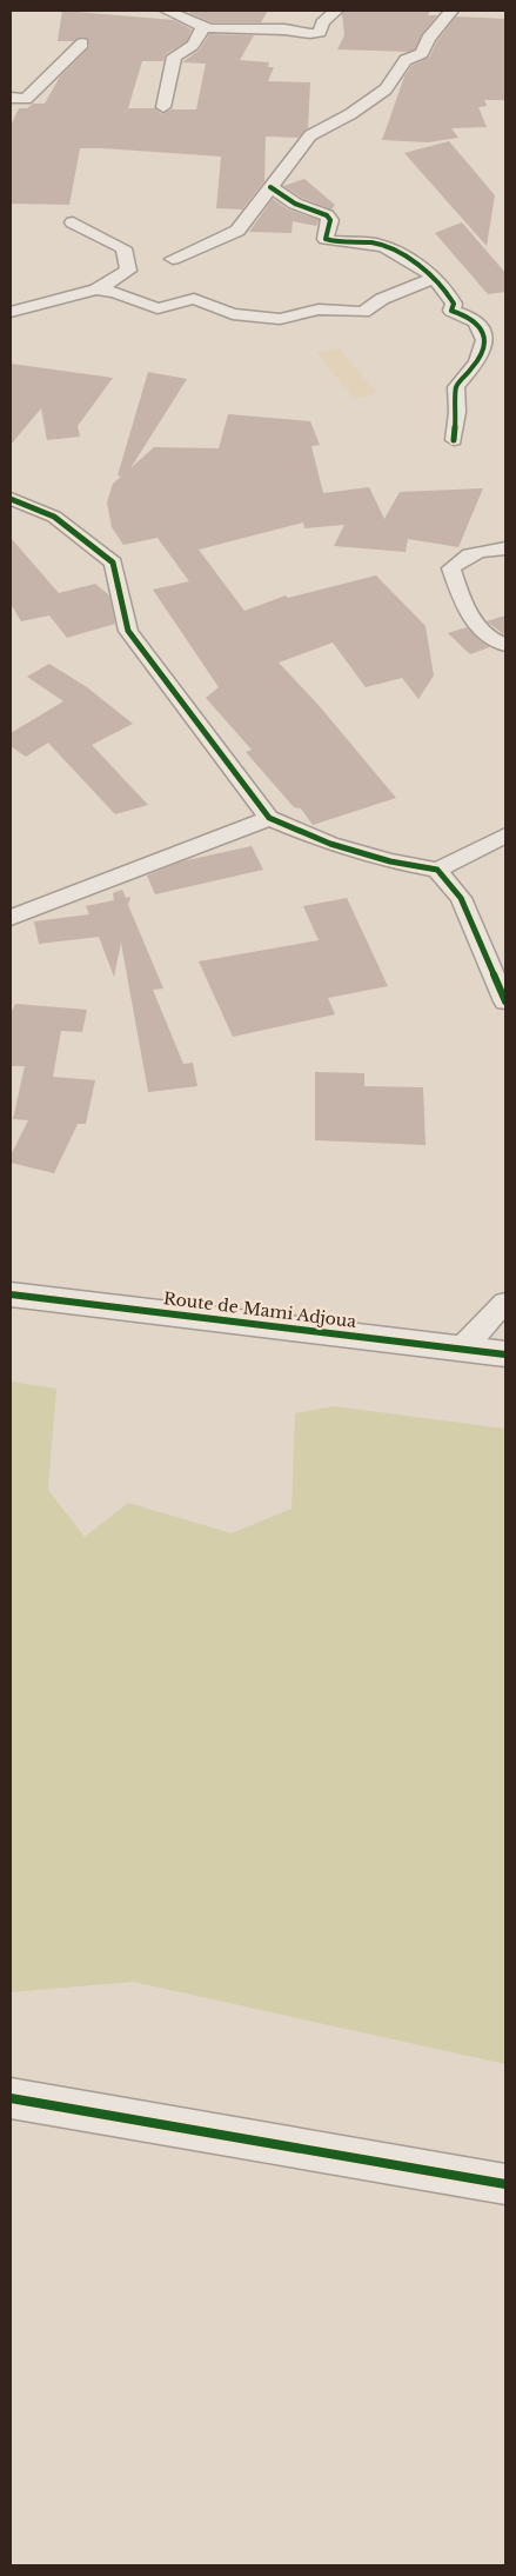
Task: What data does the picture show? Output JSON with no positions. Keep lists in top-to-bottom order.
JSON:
{
  "streets": {
    "street": ["Route de Mami Adjoua"]
  }
}
